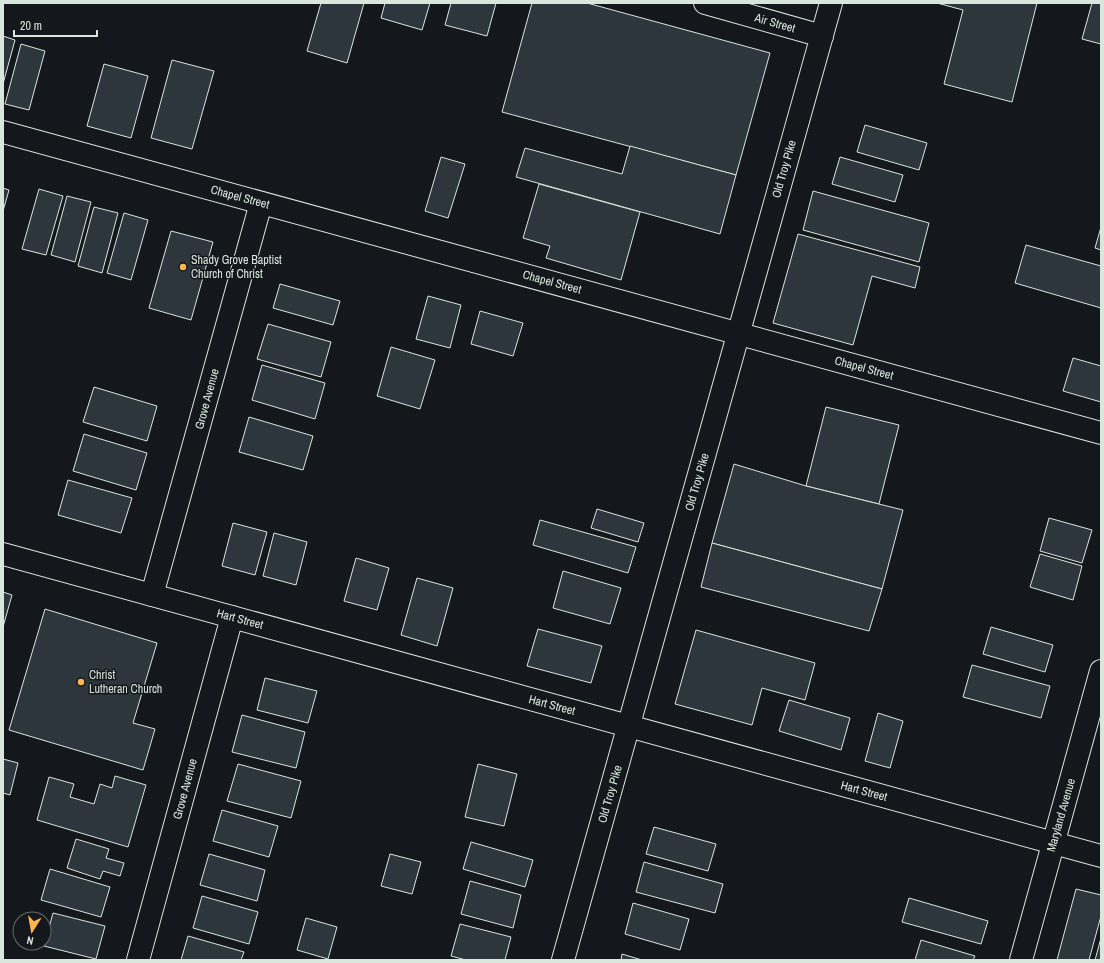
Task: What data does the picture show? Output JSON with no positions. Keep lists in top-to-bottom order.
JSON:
{
  "streets": {
    "street": [
      "Air Street",
      "Old Troy Pike",
      "Chapel Street",
      "Grove Avenue",
      "Hart Street",
      "Maryland Avenue"
    ]
  },
  "crossings": [
    ["Air Street", "Old Troy Pike"],
    ["Old Troy Pike", "Chapel Street"],
    ["Old Troy Pike", "Hart Street"],
    ["Chapel Street", "Grove Avenue"],
    ["Grove Avenue", "Hart Street"],
    ["Hart Street", "Maryland Avenue"]
  ],
  "places": ["Shady Grove Baptist Church of Christ", "Christ Lutheran Church"],
  "scale_bar": "20 m",
  "north": "bottom"
}
